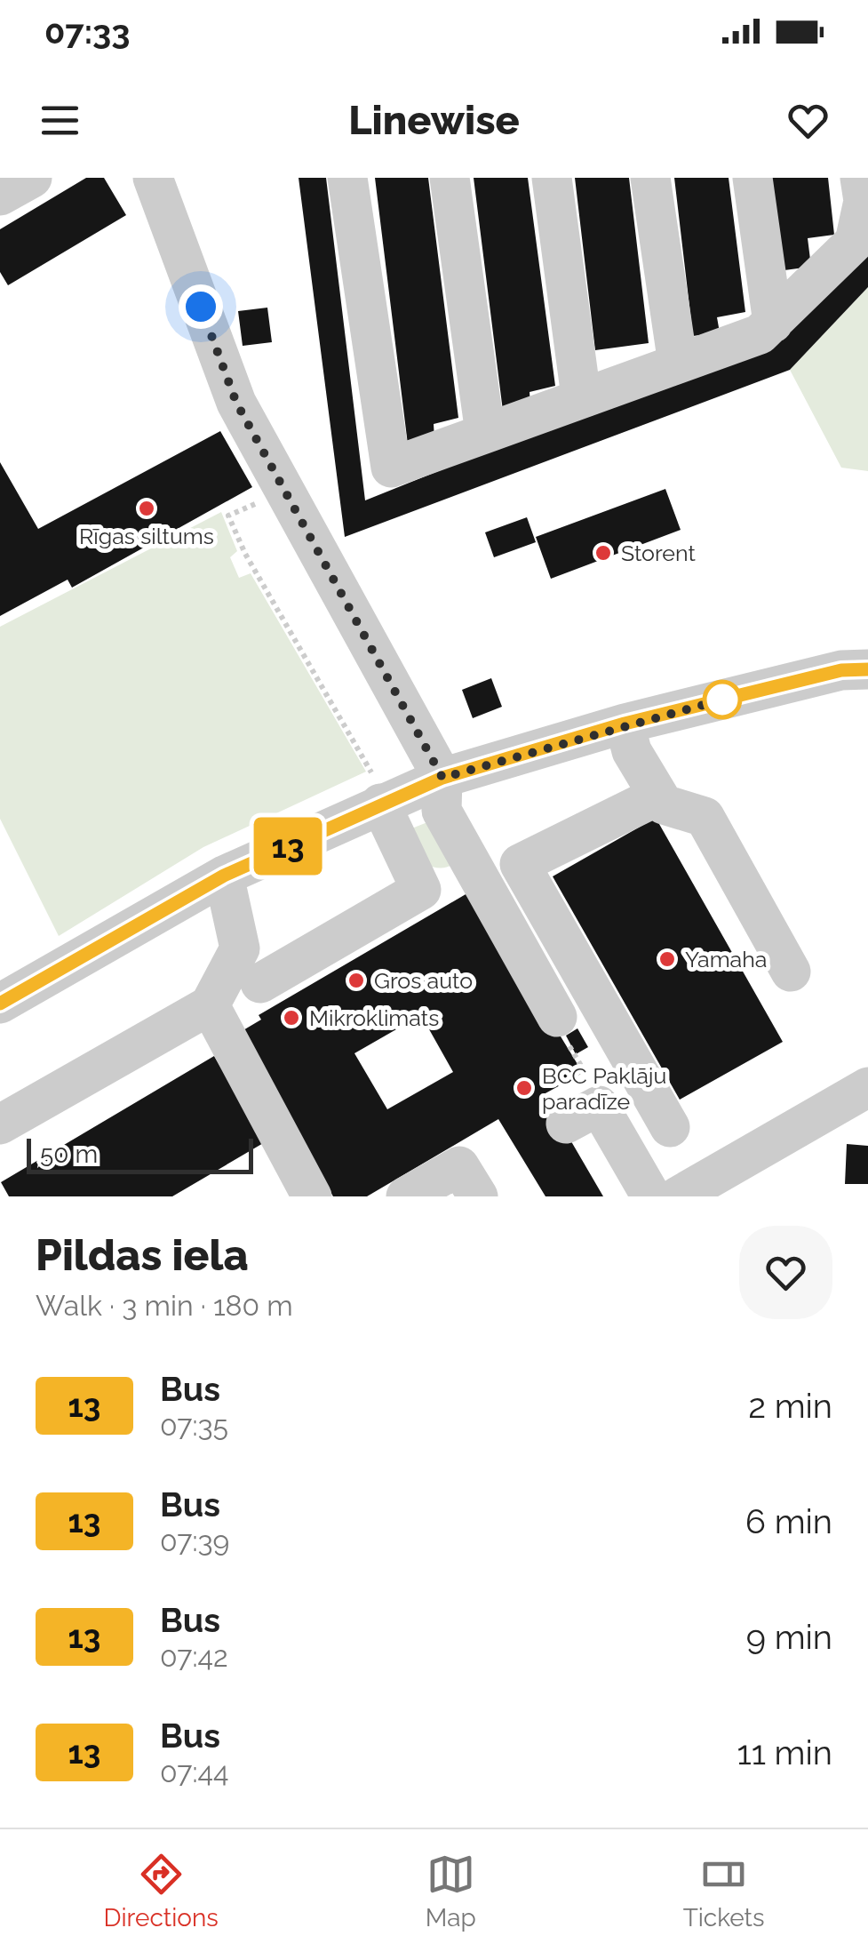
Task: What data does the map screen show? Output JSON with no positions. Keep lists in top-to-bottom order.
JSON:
{
  "places": [
    "Rīgas siltums",
    "Storent",
    "Yamaha",
    "Gros auto",
    "Mikroklimats",
    "BCC Paklāju paradīze"
  ],
  "lines": ["bus line 13"],
  "scale_bar": "50 m",
  "page": {
    "status": "07:33",
    "header": "Linewise",
    "on_map": "13",
    "scale": "50 m",
    "heading": ["Pildas iela", "Walk · 3 min · 180 m"],
    "list": [
      {
        "mark": "13",
        "name": "Bus",
        "note": "07:35",
        "value": "2 min"
      },
      {
        "mark": "13",
        "name": "Bus",
        "note": "07:39",
        "value": "6 min"
      },
      {
        "mark": "13",
        "name": "Bus",
        "note": "07:42",
        "value": "9 min"
      },
      {
        "mark": "13",
        "name": "Bus",
        "note": "07:44",
        "value": "11 min"
      }
    ],
    "tabs": ["Directions", "Map", "Tickets"]
  }
}
